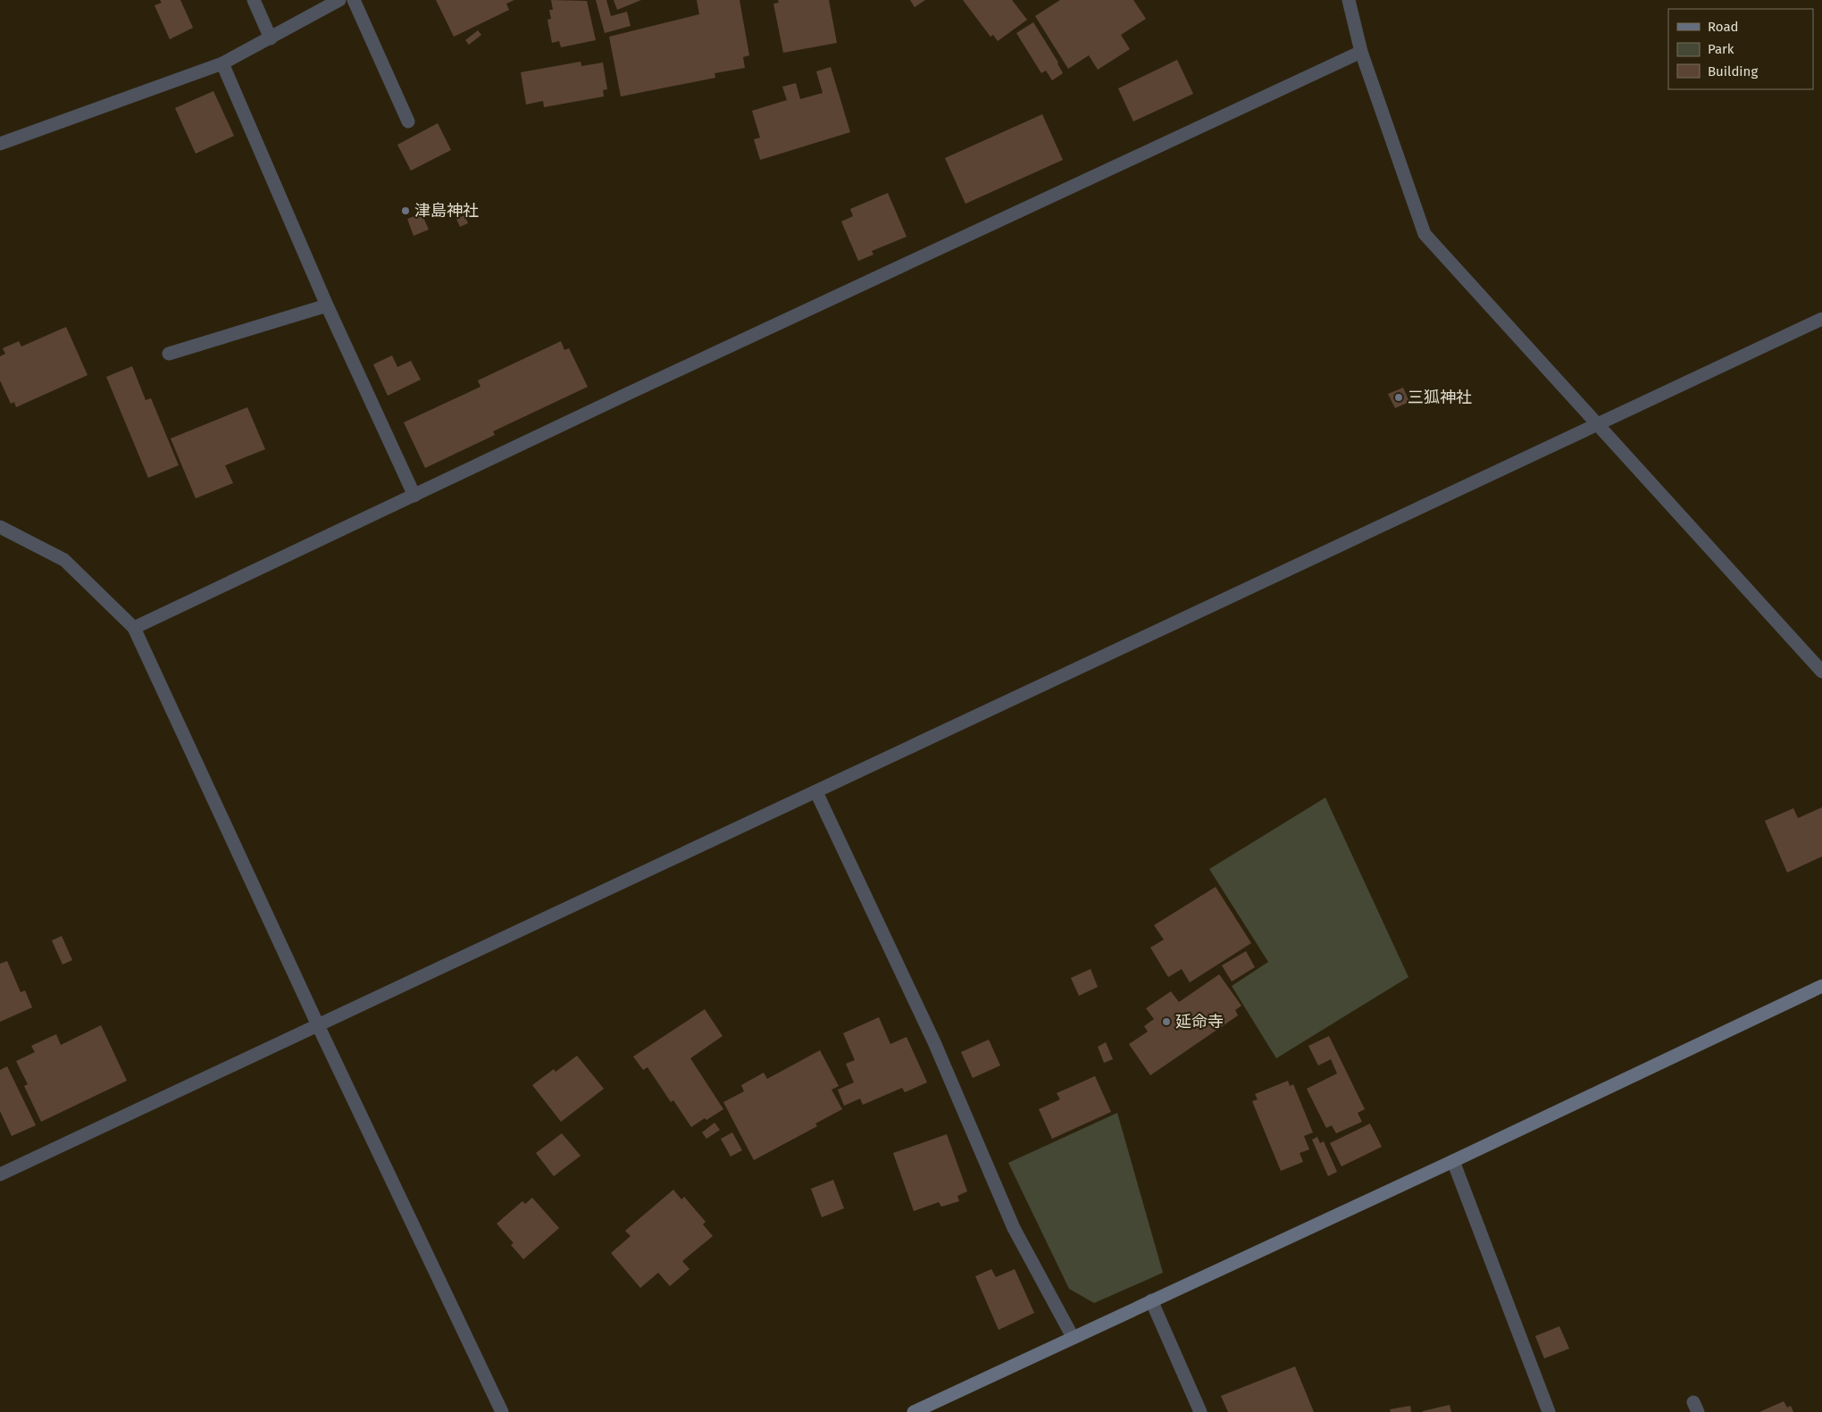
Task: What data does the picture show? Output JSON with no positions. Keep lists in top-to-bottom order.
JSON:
{
  "places": ["津島神社", "三狐神社", "延命寺"],
  "legend": ["Road", "Park", "Building"]
}
